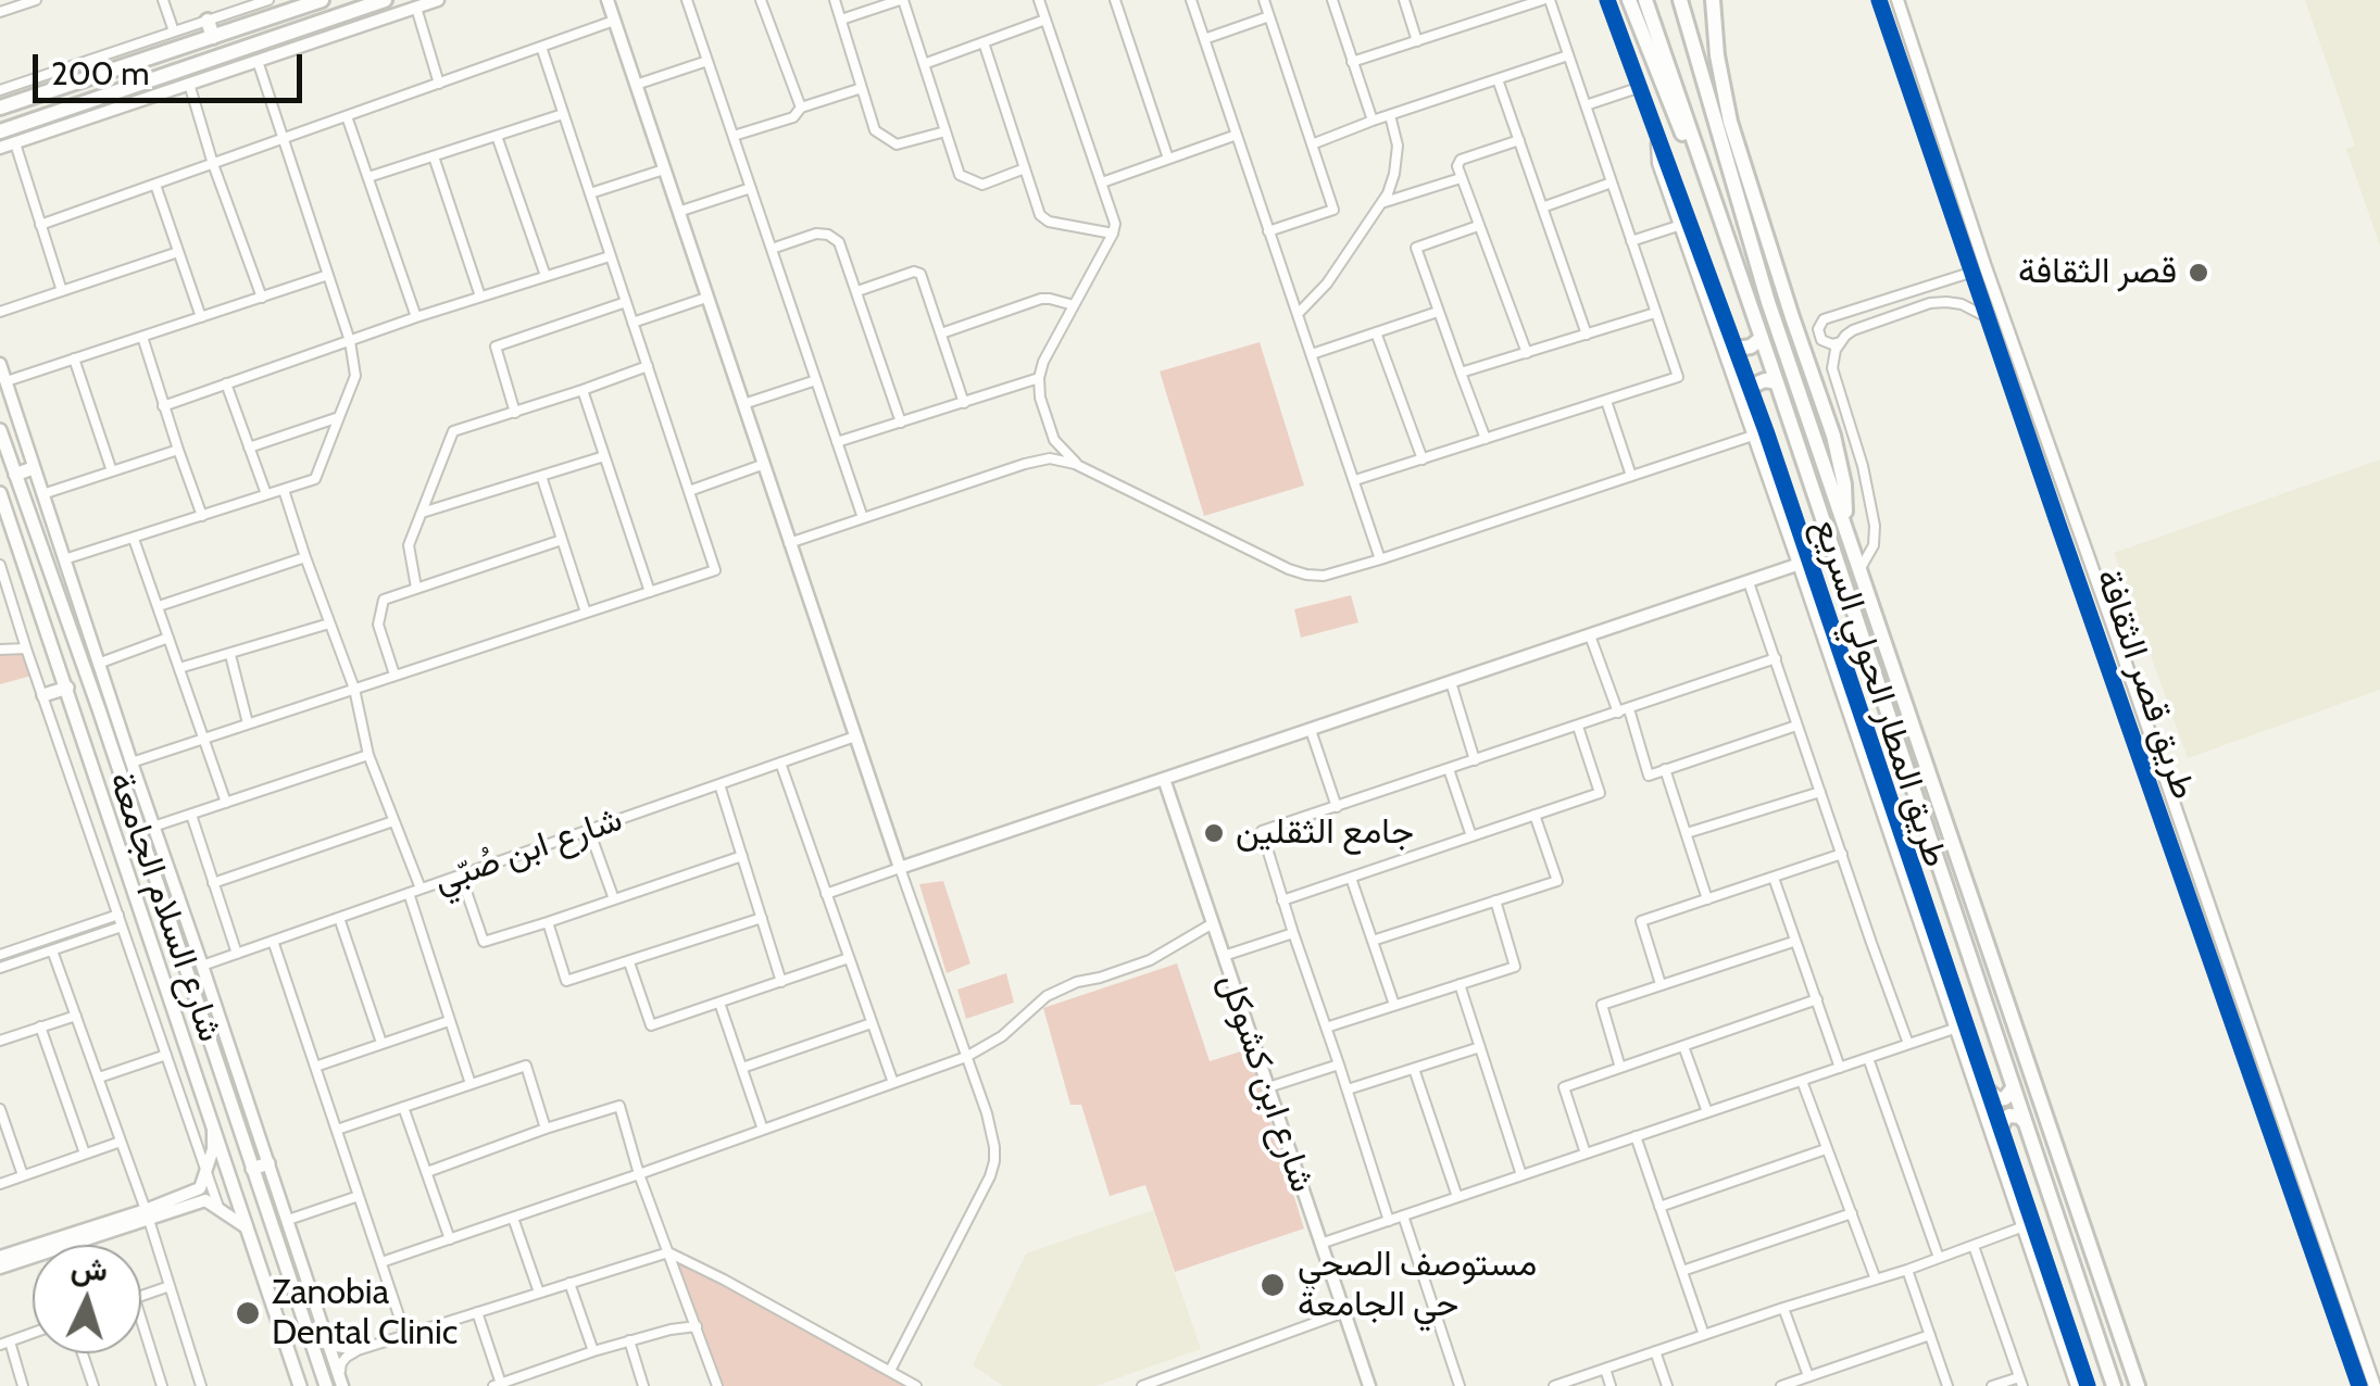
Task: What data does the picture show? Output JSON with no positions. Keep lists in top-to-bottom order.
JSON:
{
  "streets": {
    "main road": ["طريق المطار الحولي السريع", "شارع السلام الجامعة"],
    "street": ["طريق قصر الثقافة", "شارع ابن صُبّي", "شارع ابن كشوكل"]
  },
  "places": [
    "قصر الثقافة",
    "جامع الثقلين",
    "مستوصف الصحي حي الجامعة",
    "Zanobia Dental Clinic"
  ],
  "scale_bar": "200 m",
  "north": "top"
}
